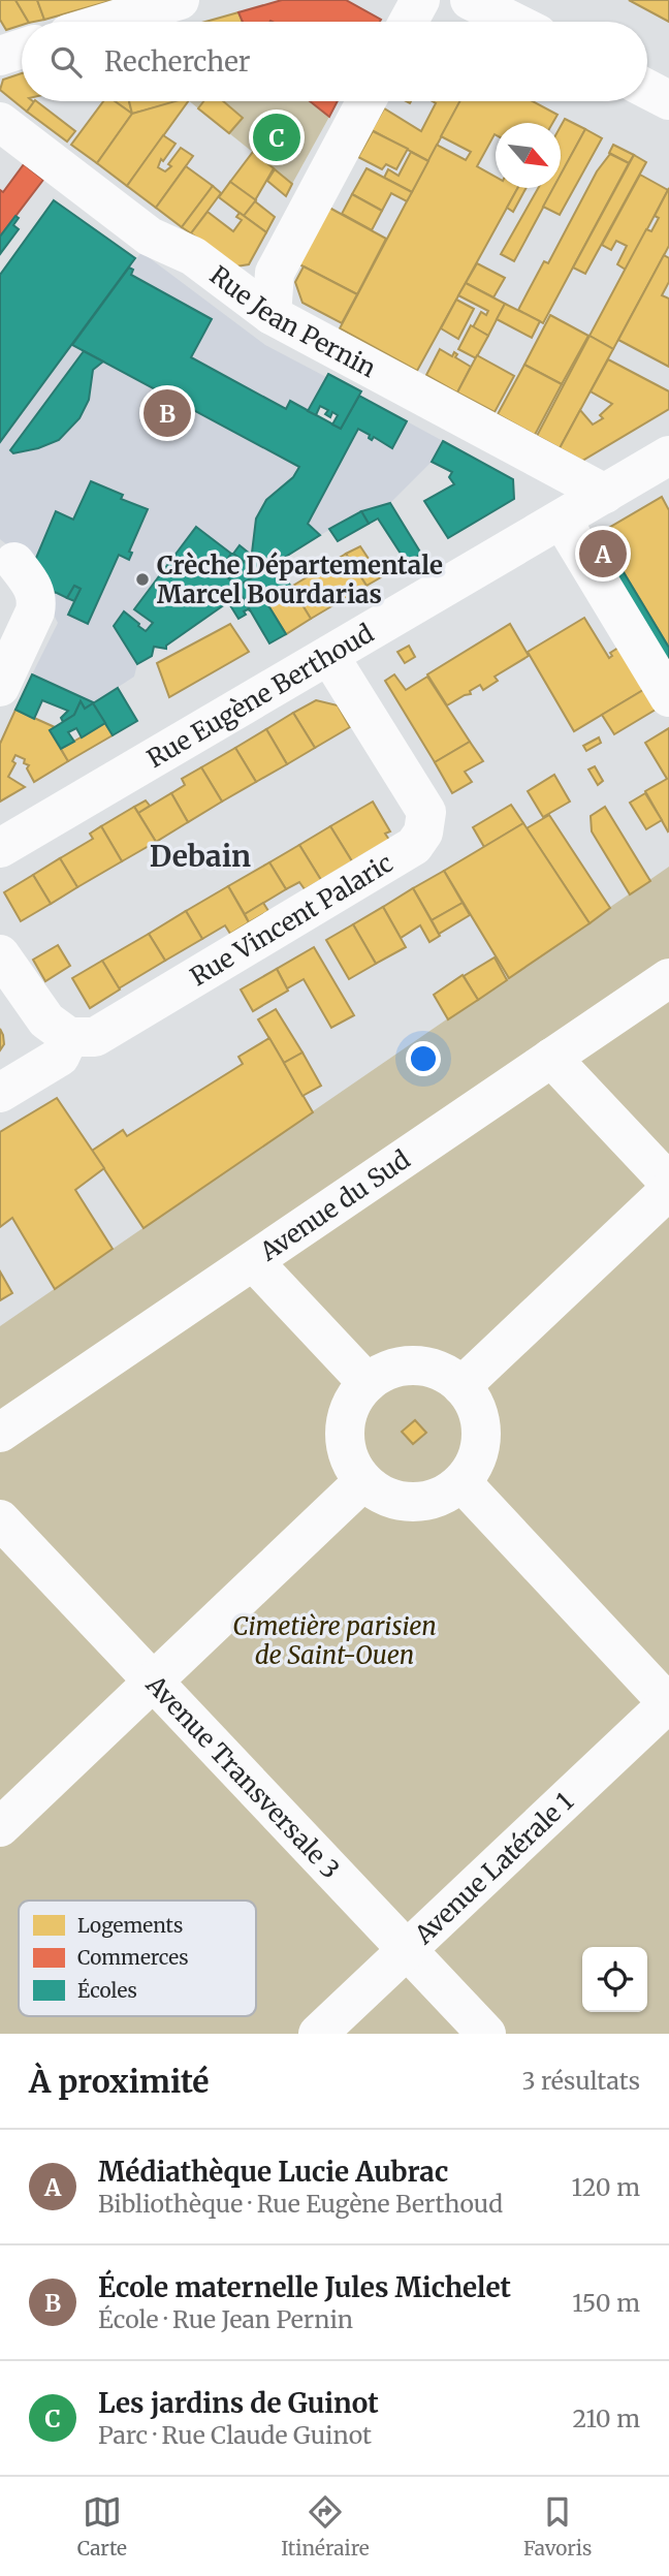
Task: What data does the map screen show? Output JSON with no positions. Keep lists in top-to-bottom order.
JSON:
{
  "streets": {
    "street": [
      "Rue Jean Pernin",
      "Rue Eugène Berthoud",
      "Rue Vincent Palaric",
      "Avenue du Sud",
      "Avenue Transversale 3",
      "Avenue Latérale 1"
    ]
  },
  "crossings": [
    ["Rue Jean Pernin", "Rue Eugène Berthoud"],
    ["Rue Eugène Berthoud", "Rue Vincent Palaric"],
    ["Avenue Transversale 3", "Avenue Latérale 1"]
  ],
  "districts": ["Debain"],
  "parks": ["Cimetière parisien de Saint-Ouen"],
  "places": ["Crèche Départementale Marcel Bourdarias"],
  "legend": ["Logements", "Commerces", "Écoles"],
  "north": "bottom right",
  "page": {
    "search": "Rechercher",
    "pins": ["C", "B", "A"],
    "heading": ["À proximité", "3 résultats"],
    "list": [
      {
        "mark": "A",
        "name": "Médiathèque Lucie Aubrac",
        "note": "Bibliothèque · Rue Eugène Berthoud",
        "value": "120 m"
      },
      {
        "mark": "B",
        "name": "École maternelle Jules Michelet",
        "note": "École · Rue Jean Pernin",
        "value": "150 m"
      },
      {
        "mark": "C",
        "name": "Les jardins de Guinot",
        "note": "Parc · Rue Claude Guinot",
        "value": "210 m"
      }
    ],
    "nav": ["Carte", "Itinéraire", "Favoris"]
  }
}
